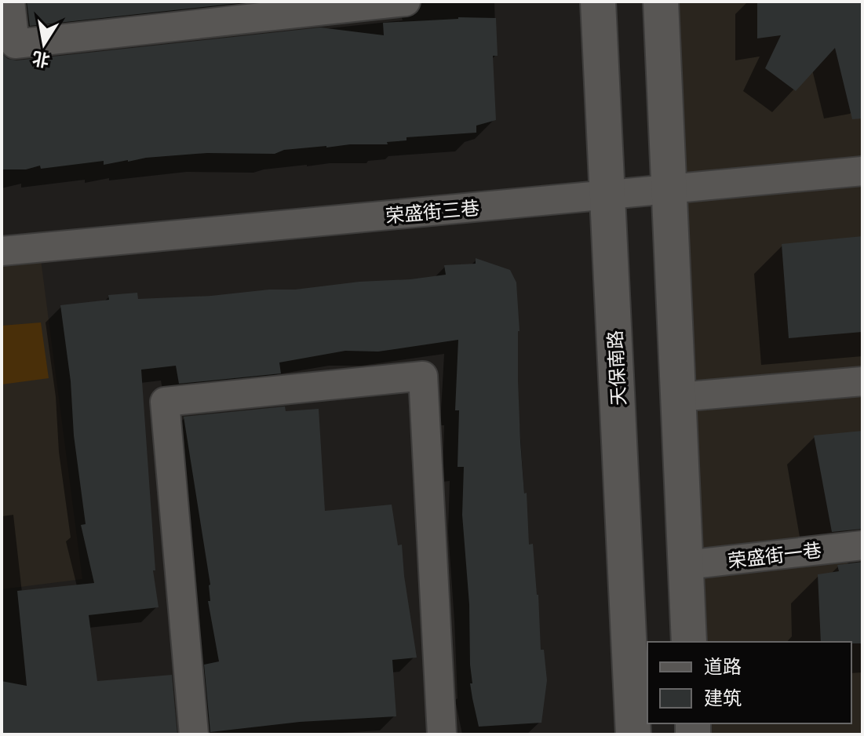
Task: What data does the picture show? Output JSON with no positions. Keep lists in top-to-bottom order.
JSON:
{
  "streets": {
    "street": ["荣盛街三巷", "天保南路", "荣盛街一巷"]
  },
  "crossings": [
    ["荣盛街三巷", "天保南路"]
  ],
  "legend": ["道路", "建筑"],
  "north": "bottom"
}
